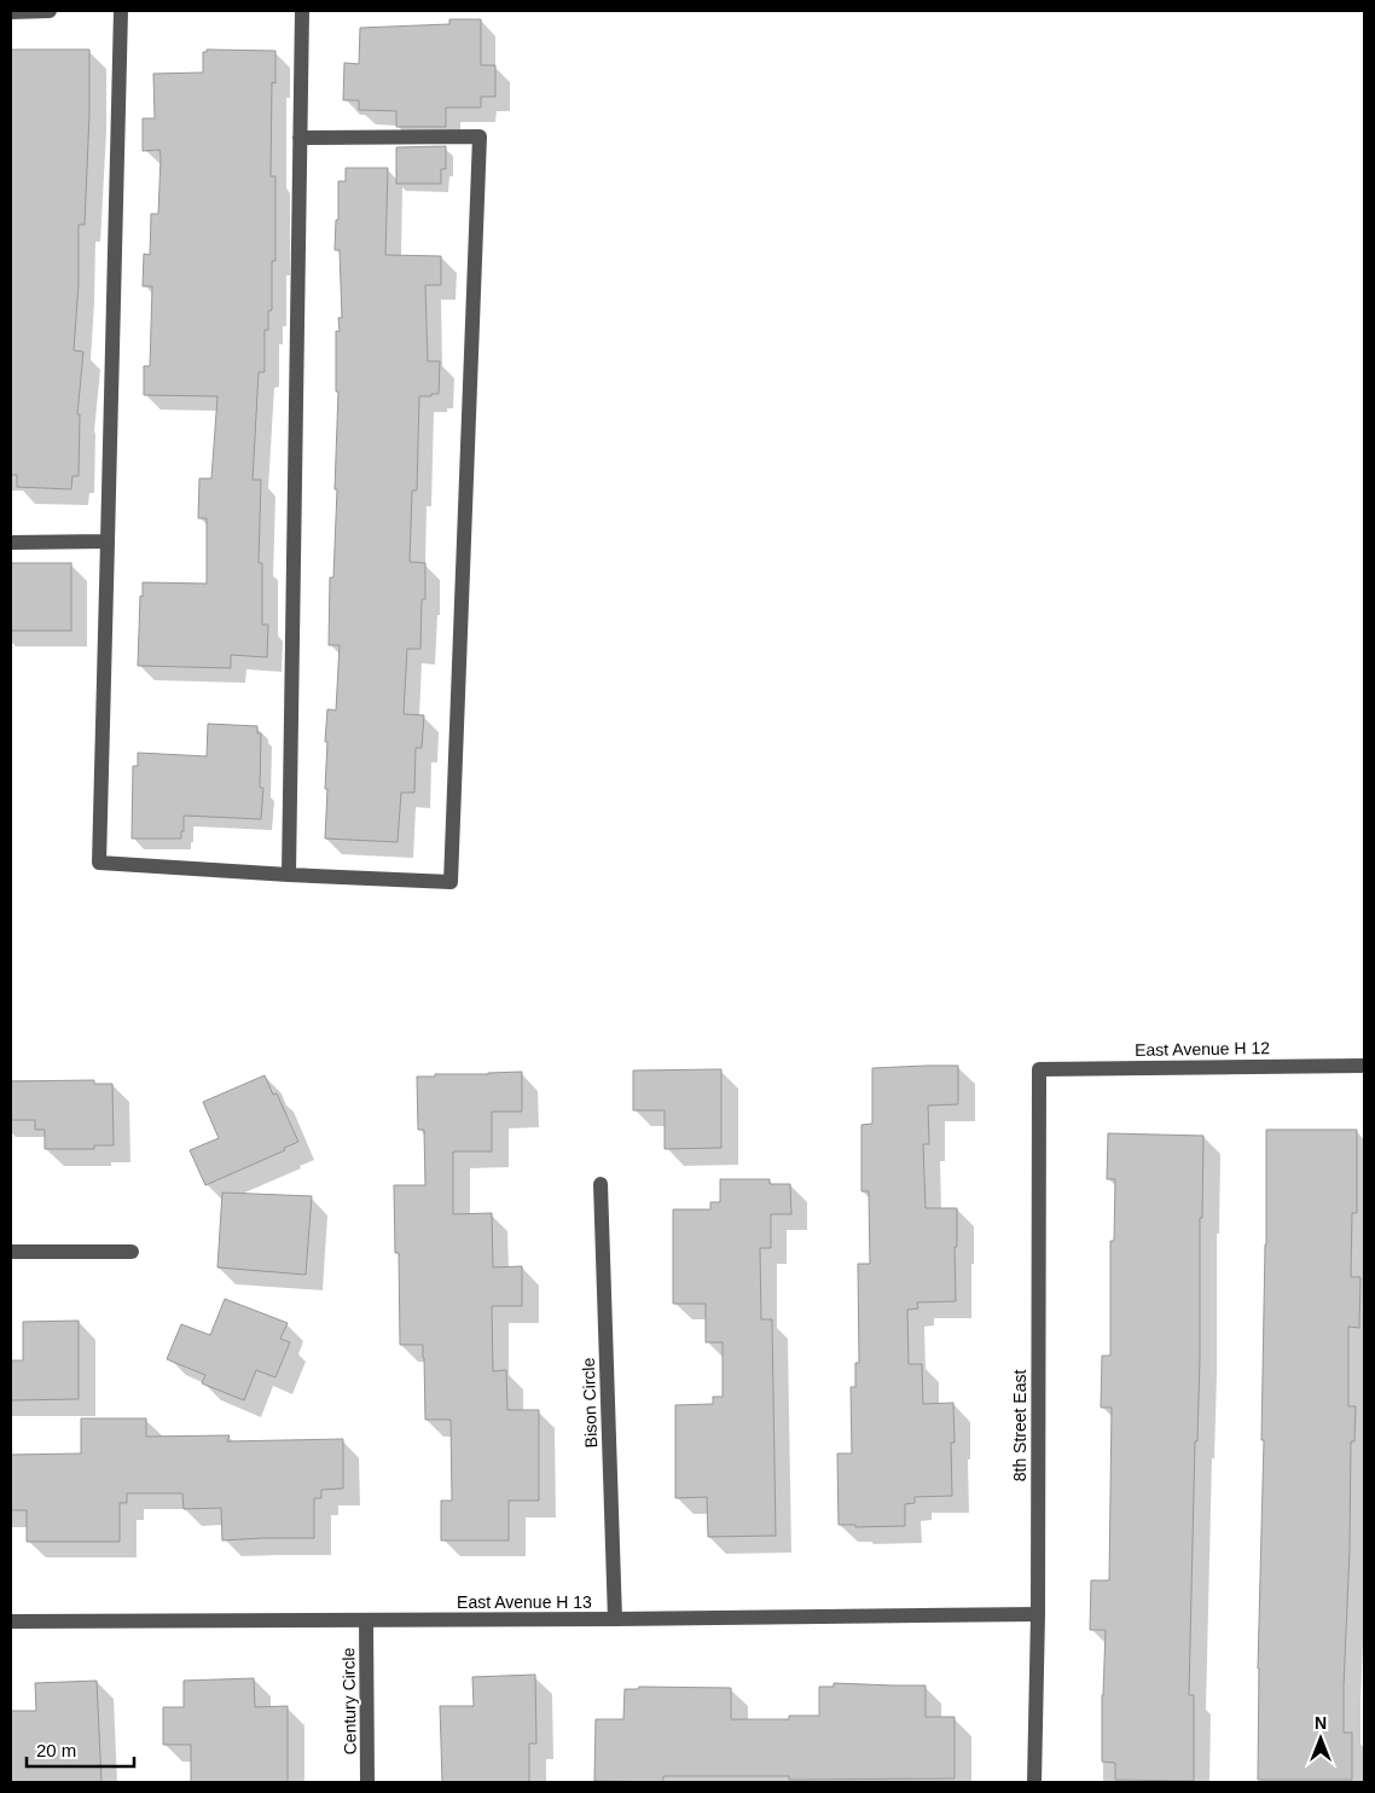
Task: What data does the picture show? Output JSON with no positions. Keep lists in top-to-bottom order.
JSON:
{
  "streets": {
    "street": [
      "East Avenue H 12",
      "Bison Circle",
      "8th Street East",
      "East Avenue H 13",
      "Century Circle"
    ]
  },
  "crossings": [
    ["East Avenue H 12", "8th Street East"],
    ["Bison Circle", "East Avenue H 13"],
    ["8th Street East", "East Avenue H 13"],
    ["East Avenue H 13", "Century Circle"]
  ],
  "scale_bar": "20 m",
  "north": "top"
}
